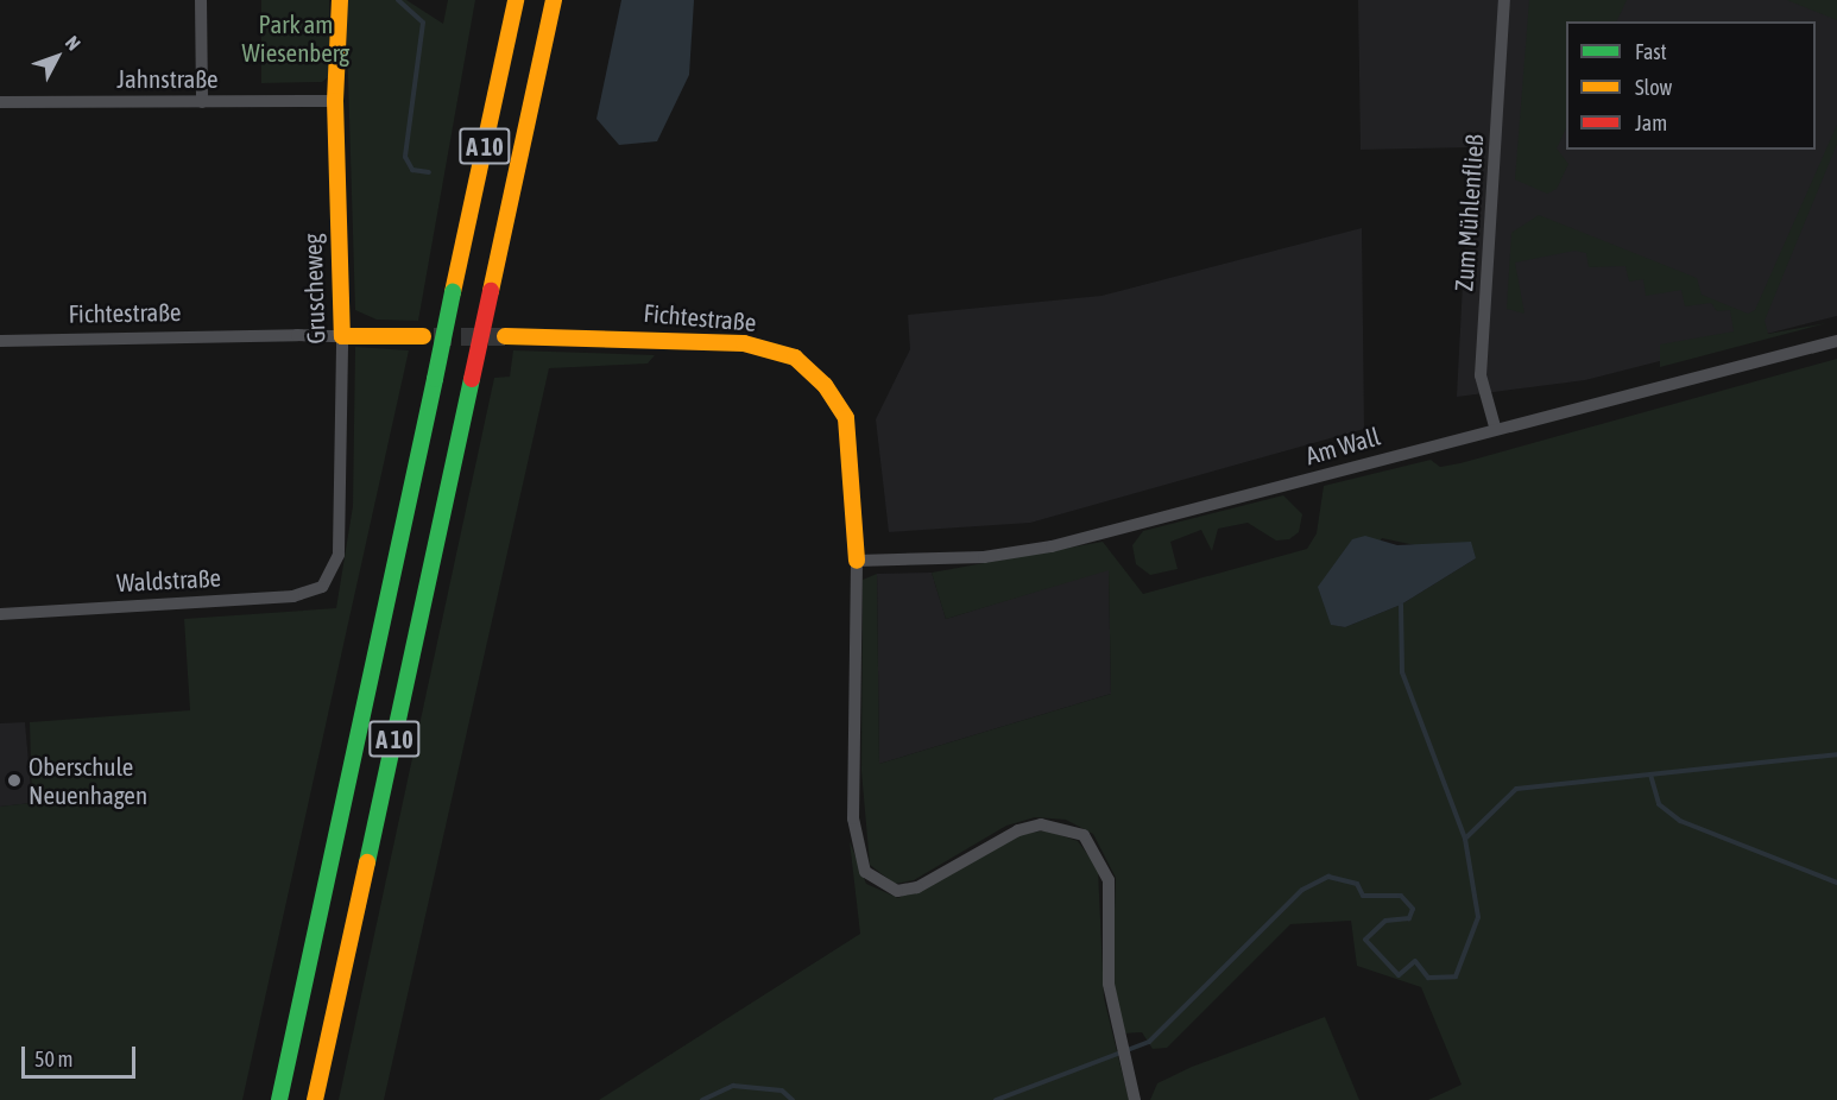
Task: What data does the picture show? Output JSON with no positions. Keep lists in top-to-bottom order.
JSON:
{
  "streets": {
    "main road": ["A 10", "Gruscheweg", "Fichtestraße"],
    "street": [
      "Jahnstraße",
      "Zum Mühlenfließ",
      "Am Wall",
      "Waldstraße"
    ]
  },
  "crossings": [
    ["Jahnstraße", "Gruscheweg"],
    ["Zum Mühlenfließ", "Am Wall"],
    ["Gruscheweg", "Fichtestraße"],
    ["Gruscheweg", "Waldstraße"],
    ["Fichtestraße", "Am Wall"]
  ],
  "parks": ["Park am Wiesenberg"],
  "places": ["Oberschule Neuenhagen"],
  "legend": ["Fast", "Slow", "Jam"],
  "scale_bar": "50 m",
  "north": "top right"
}
